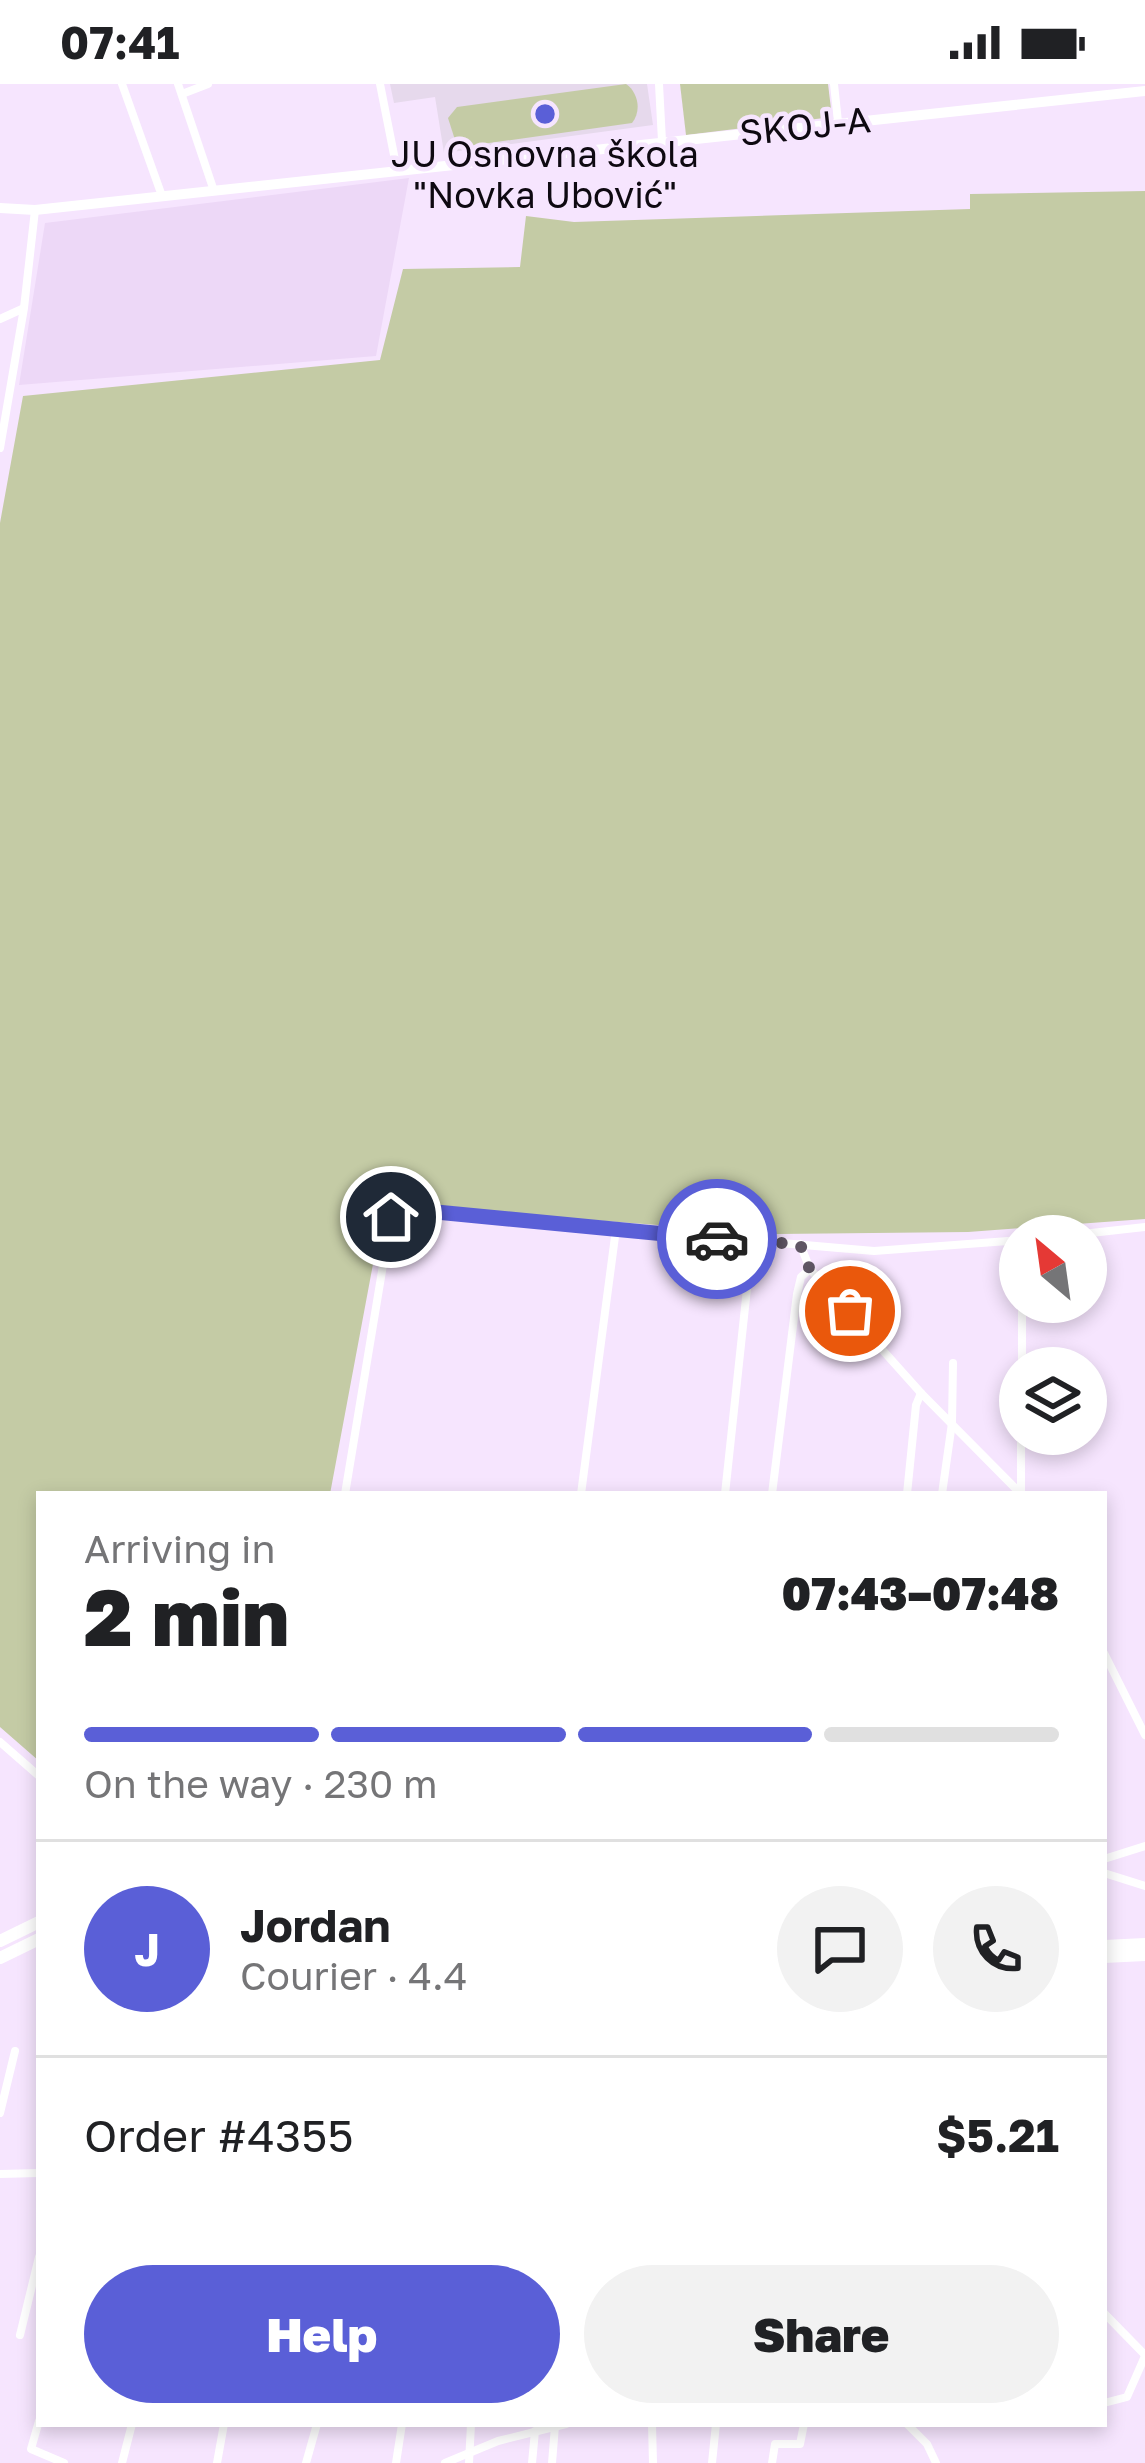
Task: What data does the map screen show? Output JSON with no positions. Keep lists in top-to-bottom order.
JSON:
{
  "streets": {
    "main road": ["SKOJ-A"]
  },
  "places": ["JU Osnovna škola \"Novka Ubović\""],
  "north": "top left",
  "page": {
    "status": "07:41",
    "heading": ["2 min", "Arriving in", "07:43–07:48"],
    "panel": [
      "Jordan",
      "Courier · 4.4",
      "Order #4355",
      "$5.21"
    ],
    "bar": "On the way · 230 m",
    "round": "J",
    "buttons": ["Help", "Share"]
  }
}
